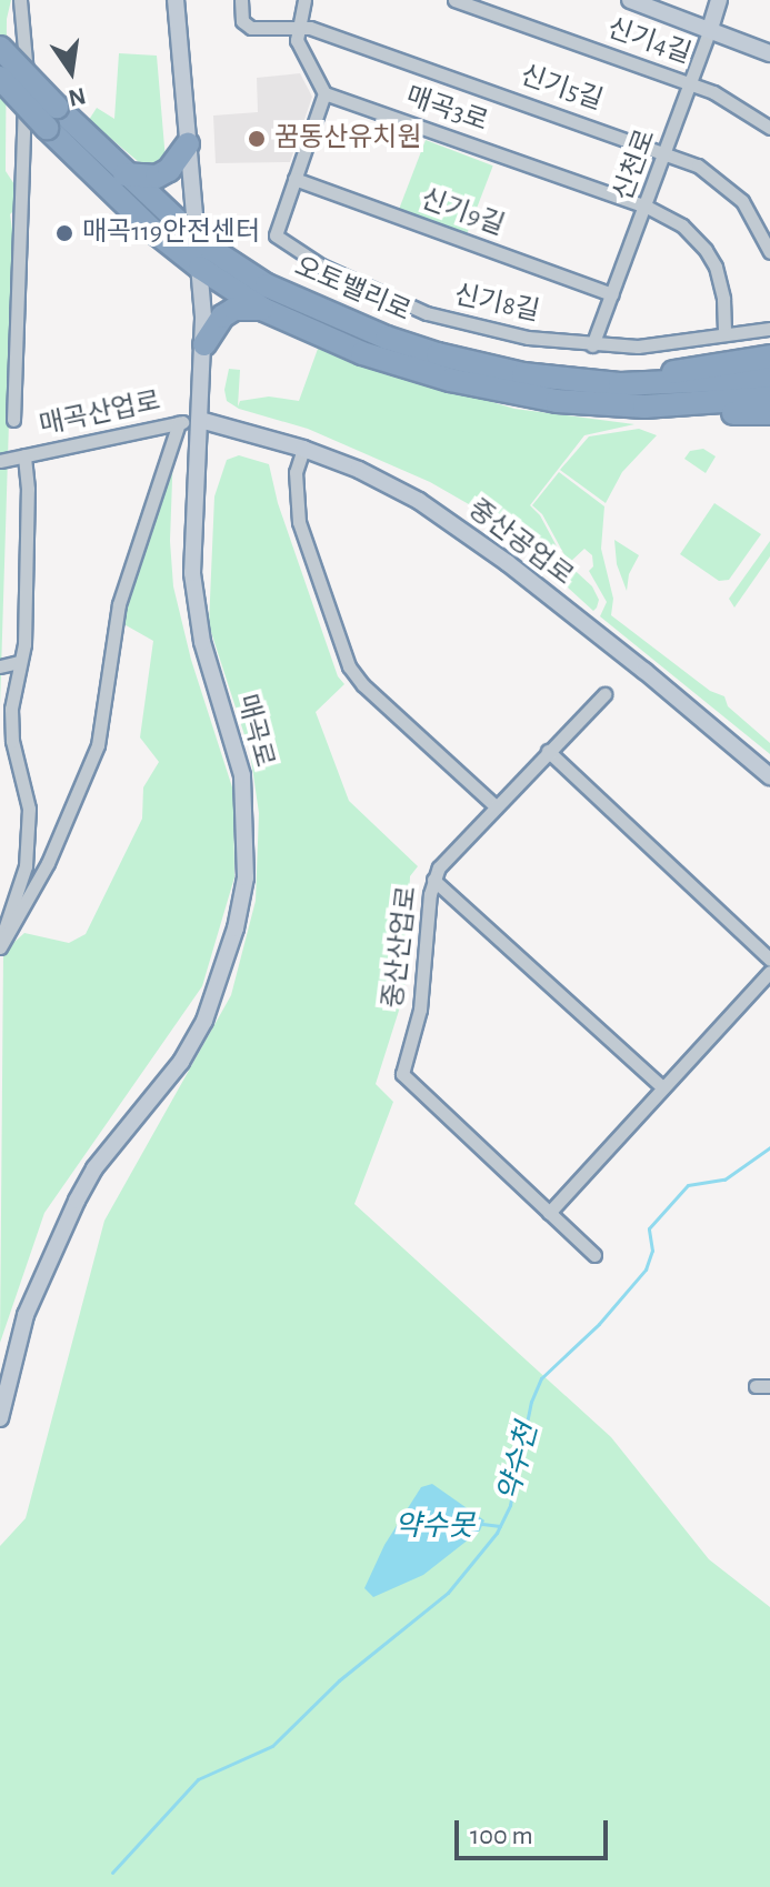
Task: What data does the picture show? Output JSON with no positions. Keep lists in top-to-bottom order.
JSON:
{
  "streets": {
    "highway": ["오토밸리로"],
    "street": [
      "신기4길",
      "신기5길",
      "매곡3로",
      "신천로",
      "신기9길",
      "신기8길",
      "매곡산업로",
      "중산공업로",
      "매곡로",
      "중산산업로"
    ]
  },
  "crossings": [
    ["신기4길", "신천로"],
    ["신기5길", "신천로"],
    ["매곡3로", "신천로"],
    ["매곡3로", "신기8길"],
    ["신천로", "신기9길"],
    ["신천로", "신기8길"],
    ["신기9길", "신기8길"],
    ["오토밸리로", "매곡로"],
    ["매곡산업로", "중산공업로"],
    ["매곡산업로", "매곡로"],
    ["중산공업로", "매곡로"]
  ],
  "water": ["약수천", "약수못"],
  "places": ["꿈동산유치원", "매곡119안전센터"],
  "scale_bar": "100 m",
  "north": "bottom"
}
